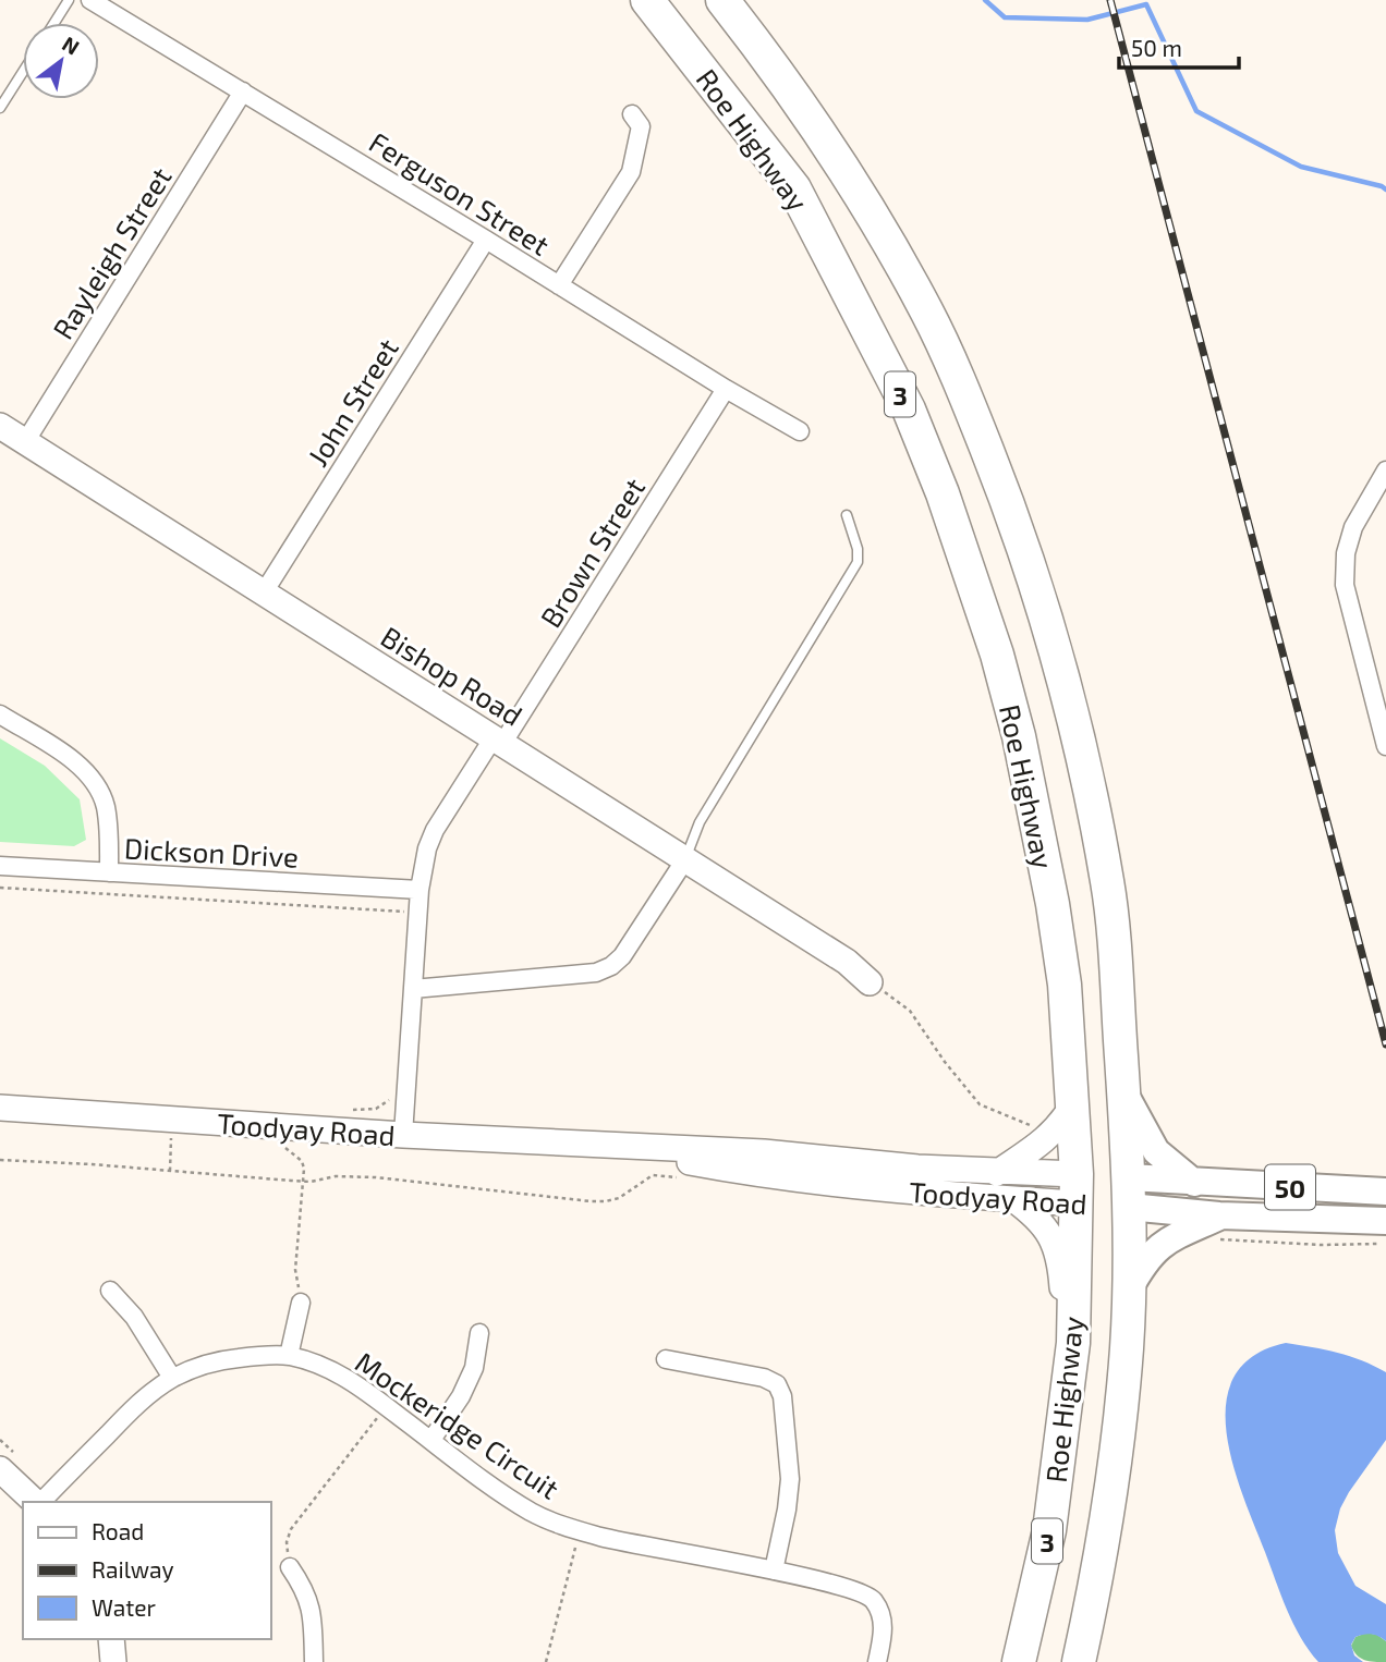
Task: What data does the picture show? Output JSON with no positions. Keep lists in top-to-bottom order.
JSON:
{
  "streets": {
    "highway": [
      "Roe Highway",
      "3",
      "Toodyay Road",
      "50"
    ],
    "main road": ["Bishop Road"],
    "street": [
      "Ferguson Street",
      "Rayleigh Street",
      "John Street",
      "Brown Street",
      "Dickson Drive",
      "Mockeridge Circuit"
    ]
  },
  "crossings": [
    ["Roe Highway", "Toodyay Road"],
    ["Ferguson Street", "Rayleigh Street"],
    ["Ferguson Street", "John Street"],
    ["Ferguson Street", "Brown Street"],
    ["Rayleigh Street", "Bishop Road"],
    ["John Street", "Bishop Road"],
    ["Brown Street", "Bishop Road"],
    ["Brown Street", "Dickson Drive"],
    ["Brown Street", "Toodyay Road"]
  ],
  "legend": ["Road", "Railway", "Water"],
  "scale_bar": "50 m",
  "north": "top right"
}
